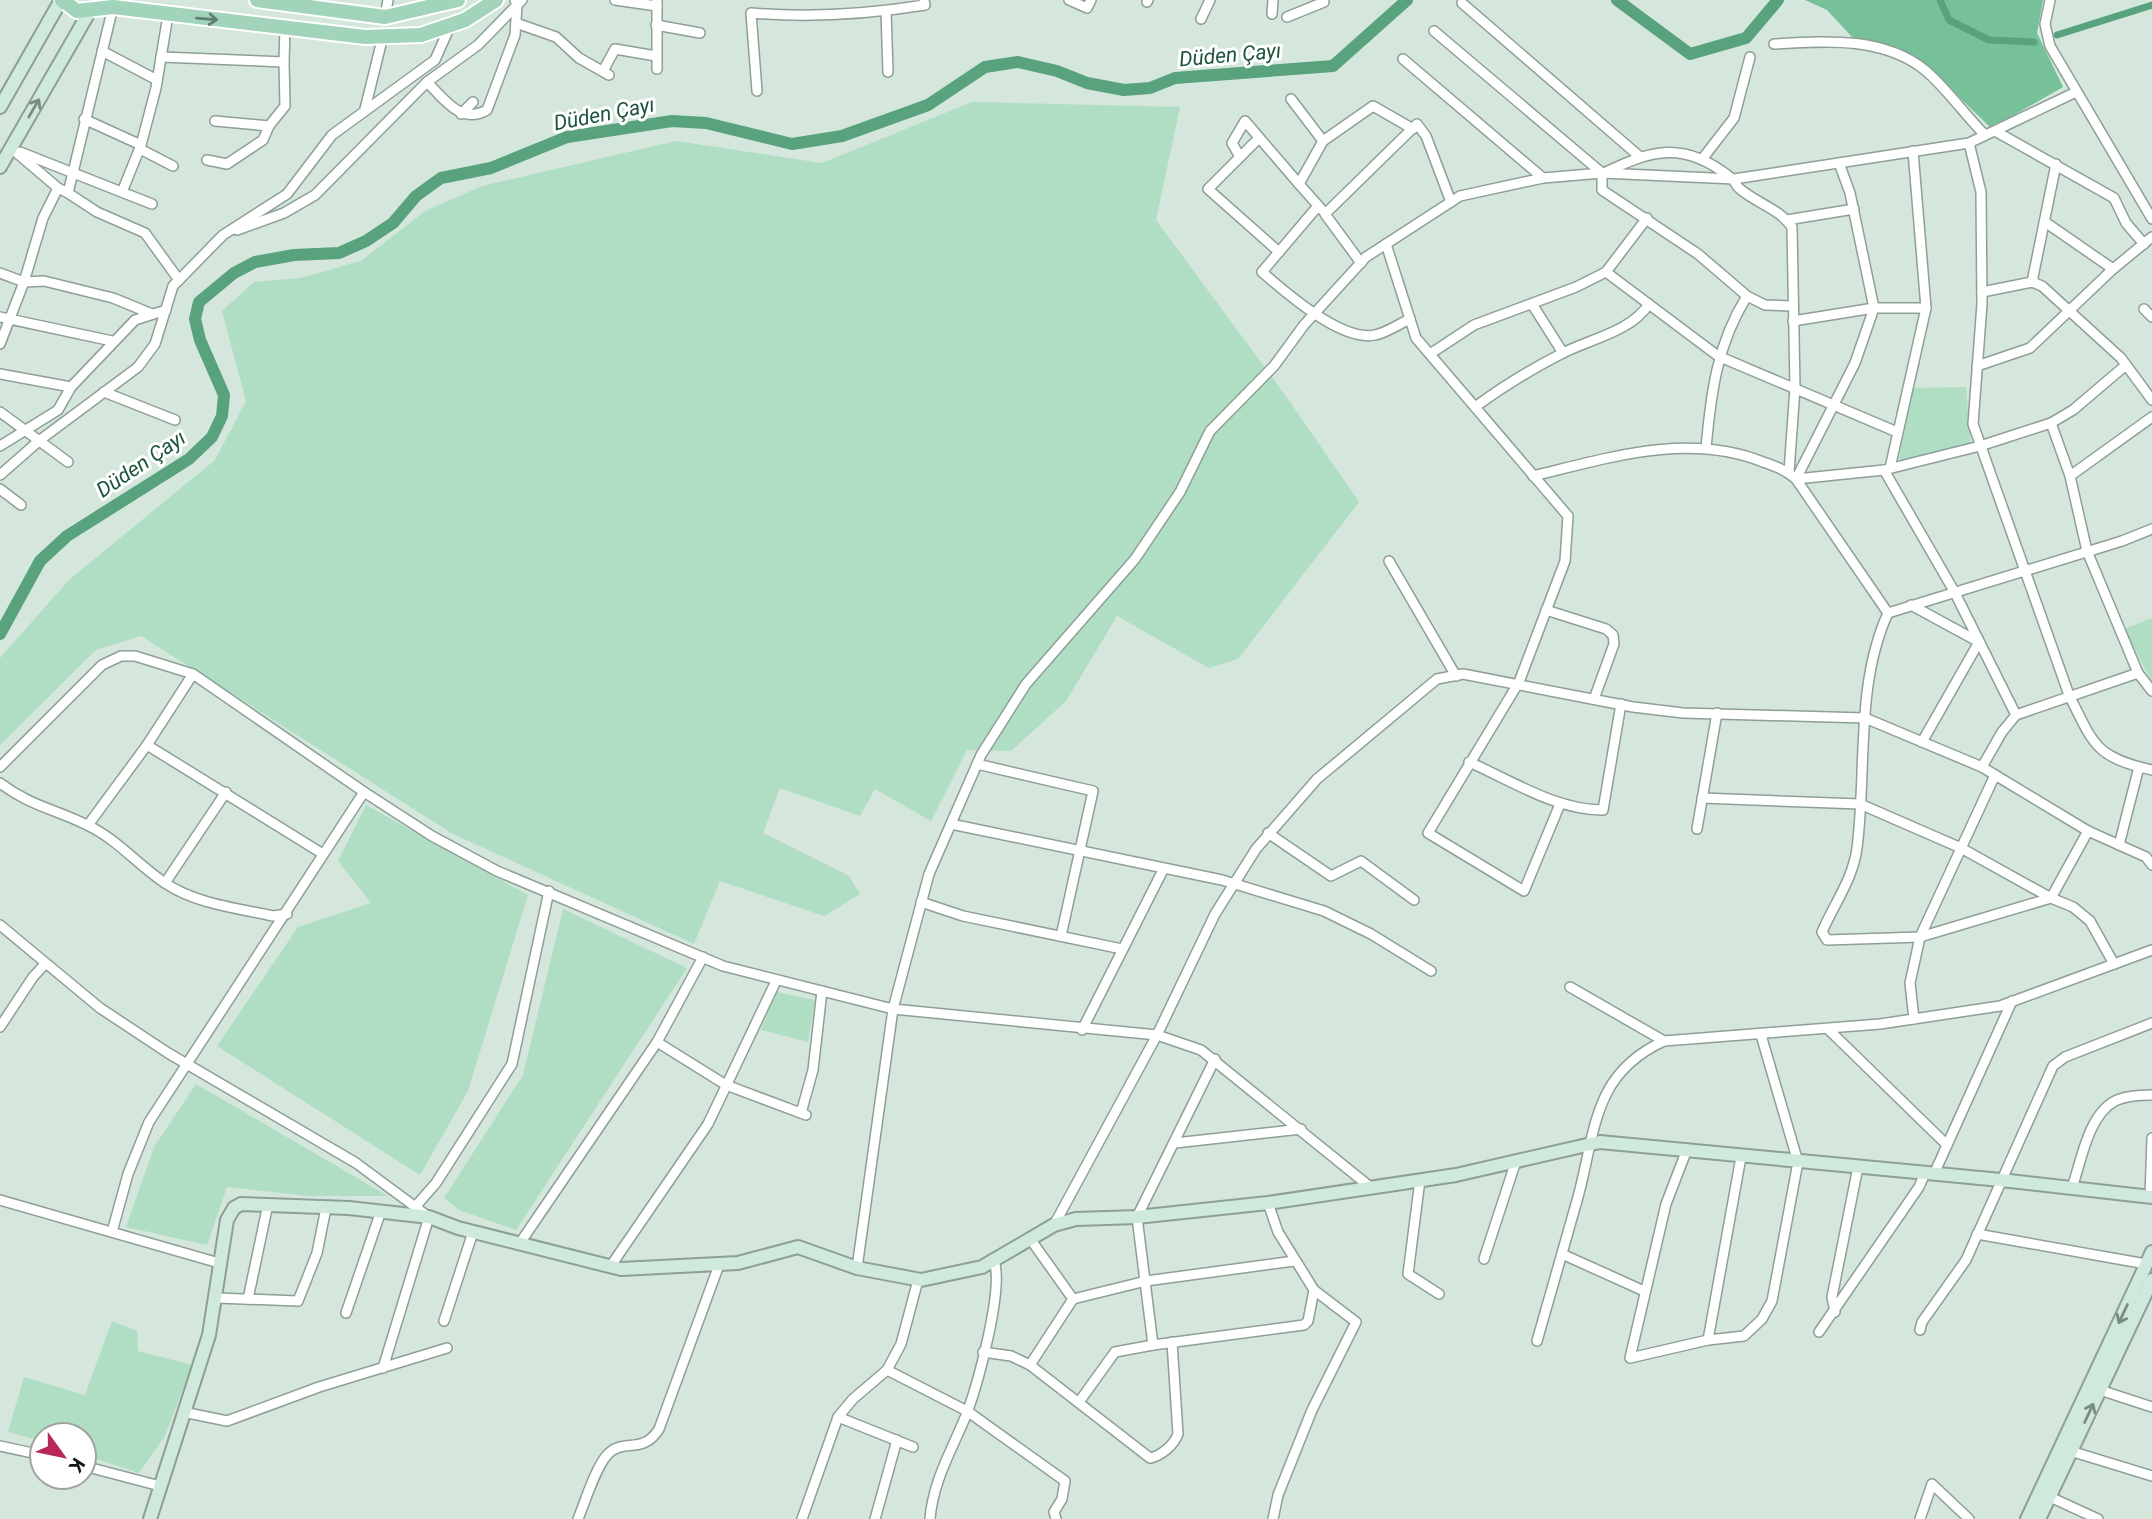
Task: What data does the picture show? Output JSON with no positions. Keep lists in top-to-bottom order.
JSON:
{
  "water": ["Düden Çayı"],
  "north": "bottom right"
}
